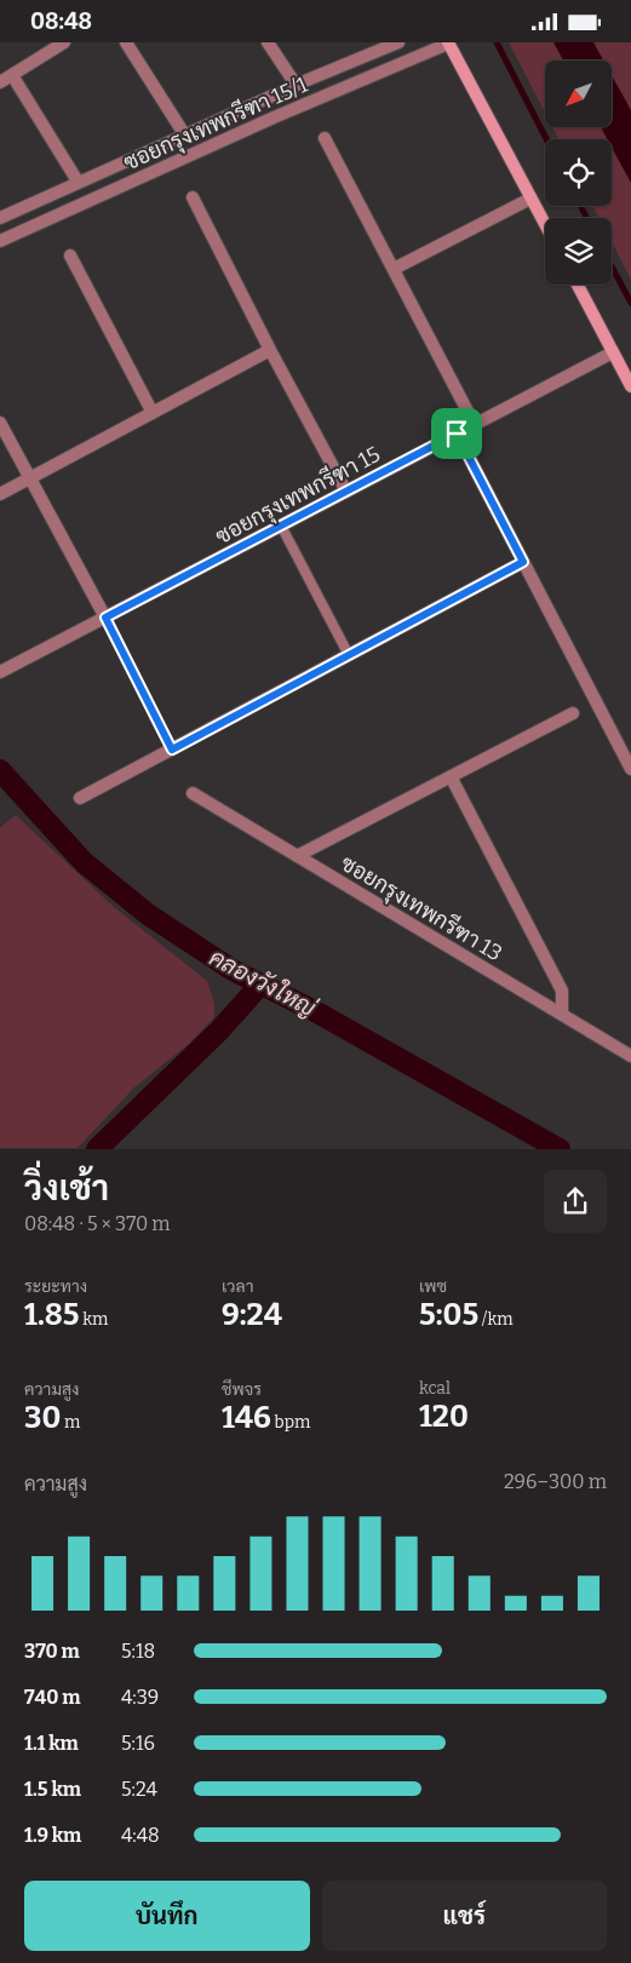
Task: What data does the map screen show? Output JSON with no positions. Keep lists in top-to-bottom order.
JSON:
{
  "streets": {
    "street": ["ซอยกรุงเทพกรีฑา 15/1", "ซอยกรุงเทพกรีฑา 15", "ซอยกรุงเทพกรีฑา 13"]
  },
  "water": ["คลองวังใหญ่"],
  "north": "bottom left",
  "page": {
    "status": "08:48",
    "heading": ["วิ่งเช้า", "08:48 · 5 × 370 m"],
    "stats": [
      ["ระยะทาง", "1.85 km"],
      ["เวลา", "9:24"],
      ["เพซ", "5:05 /km"],
      ["ความสูง", "30 m"],
      ["ชีพจร", "146 bpm"],
      ["kcal", "120"]
    ],
    "chart": ["ความสูง", "296–300 m"],
    "list": [
      {
        "name": "370 m",
        "note": "5:18"
      },
      {
        "name": "740 m",
        "note": "4:39"
      },
      {
        "name": "1.1 km",
        "note": "5:16"
      },
      {
        "name": "1.5 km",
        "note": "5:24"
      },
      {
        "name": "1.9 km",
        "note": "4:48"
      }
    ],
    "buttons": ["บันทึก", "แชร์"]
  }
}
